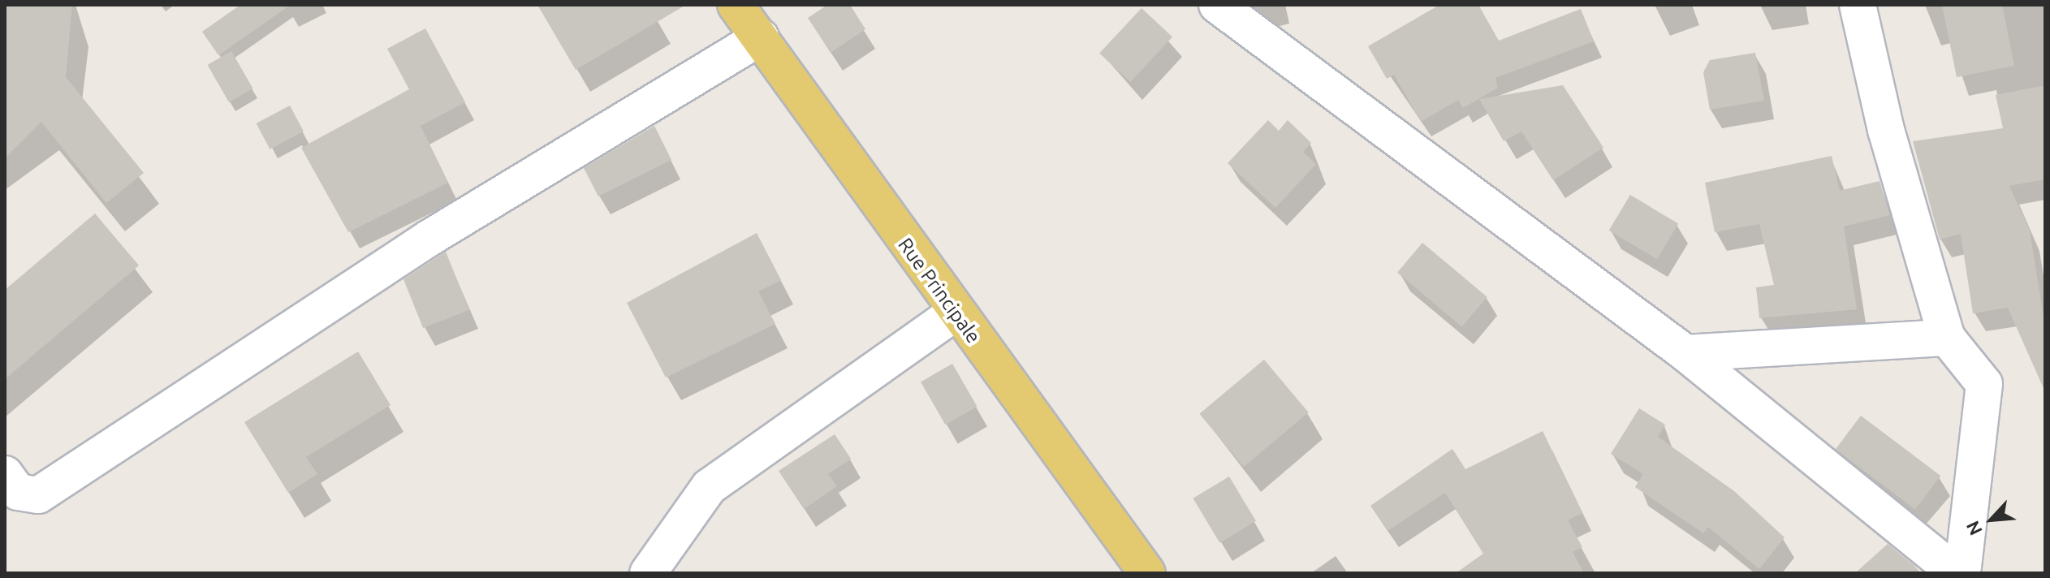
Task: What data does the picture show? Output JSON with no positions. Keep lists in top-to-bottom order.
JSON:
{
  "streets": {
    "main road": ["Rue Principale"]
  },
  "north": "bottom left"
}
